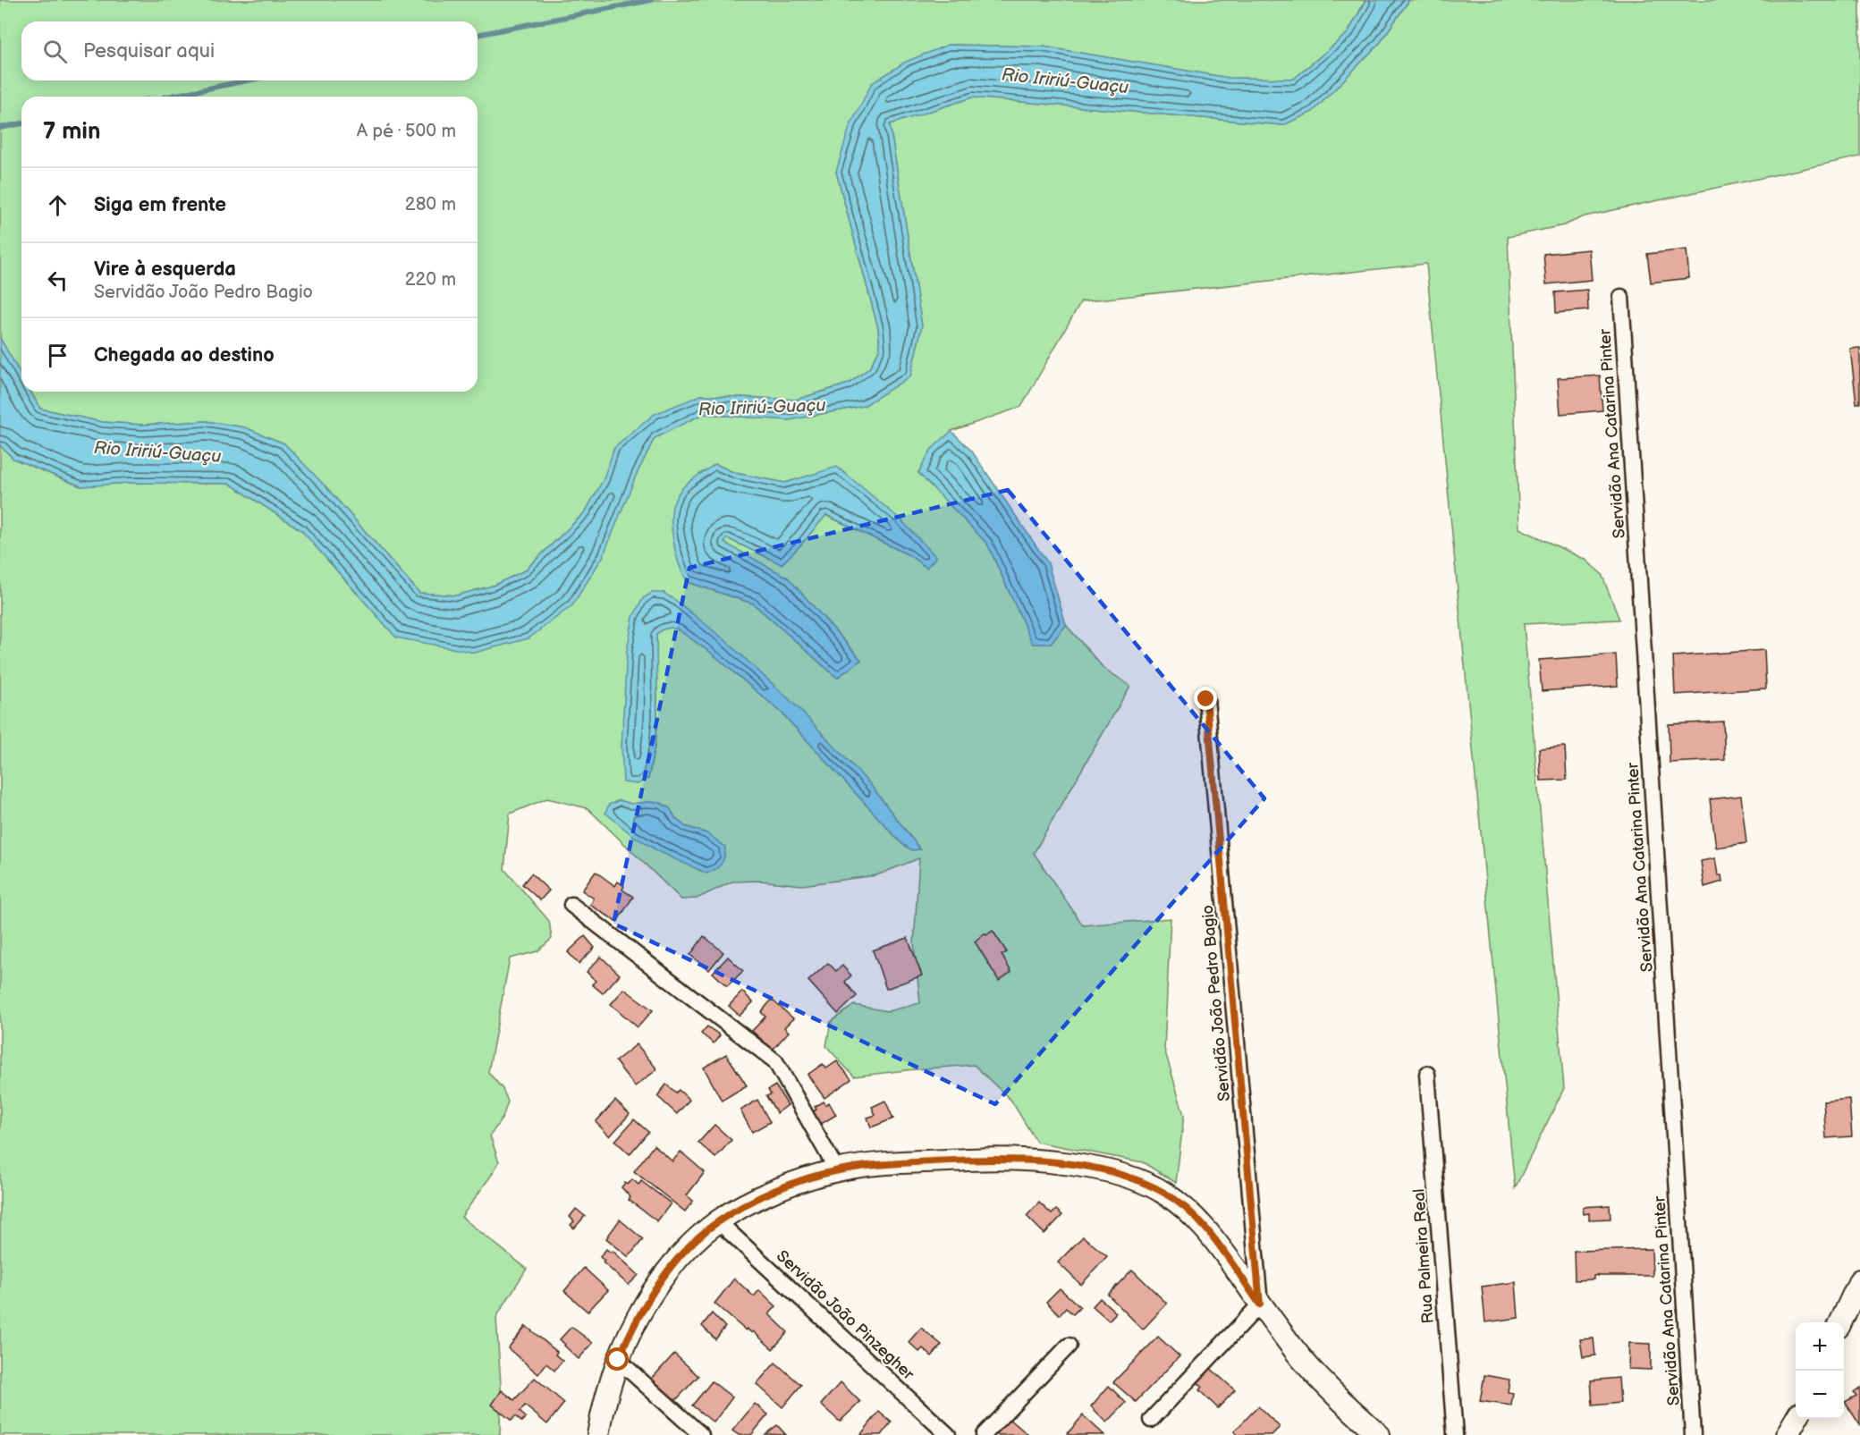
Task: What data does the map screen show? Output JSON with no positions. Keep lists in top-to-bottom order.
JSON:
{
  "streets": {
    "street": [
      "Servidão Ana Catarina Pinter",
      "Servidão João Pedro Bagio",
      "Rua Palmeira Real",
      "Servidão João Pinzegher"
    ]
  },
  "water": ["Rio Iririú-Guaçu"],
  "page": {
    "search": "Pesquisar aqui",
    "heading": ["7 min", "A pé · 500 m"],
    "list": [
      ["Siga em frente", "280 m"],
      ["Vire à esquerda", "Servidão João Pedro Bagio", "220 m"],
      "Chegada ao destino"
    ],
    "map_buttons": ["+", "−"]
  }
}
